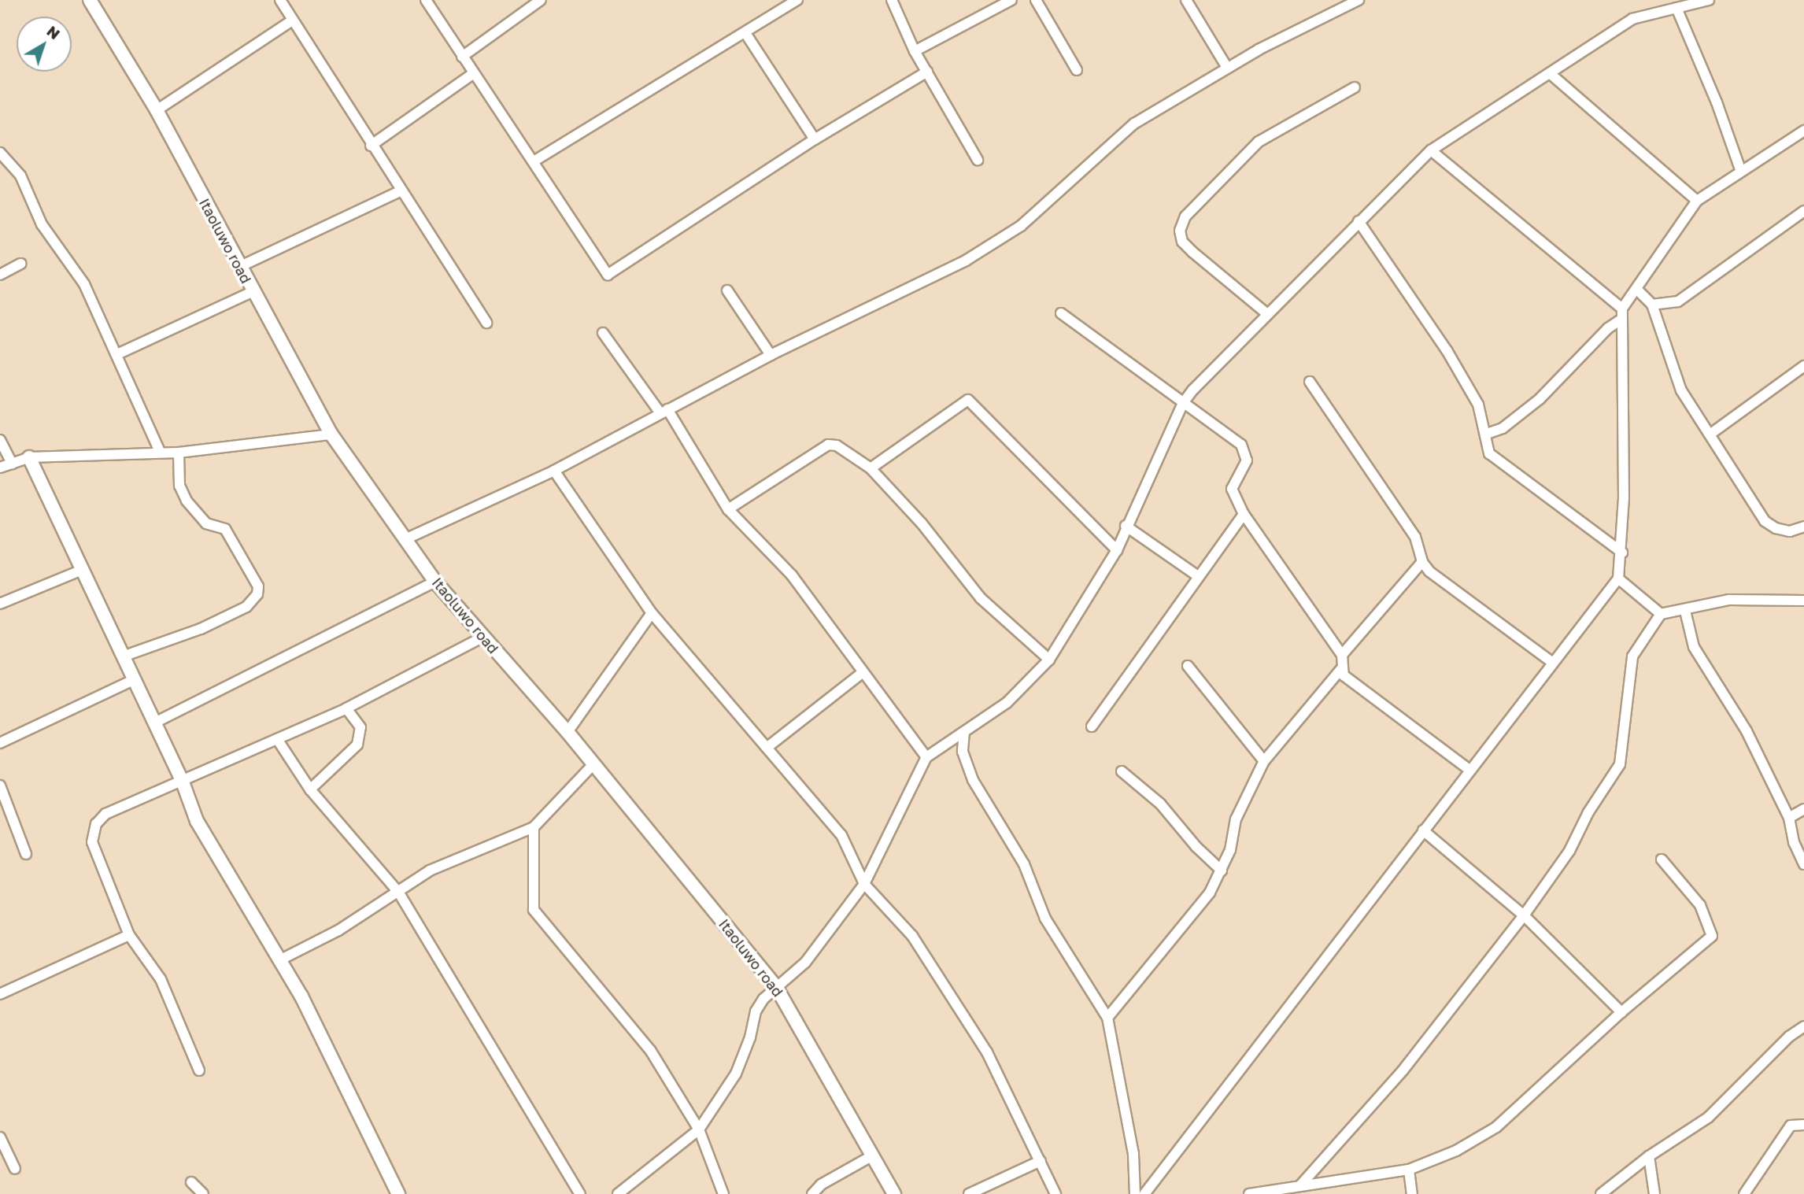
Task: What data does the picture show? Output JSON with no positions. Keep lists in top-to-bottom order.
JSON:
{
  "streets": {
    "street": ["Itaoluwo road"]
  },
  "north": "top right"
}
